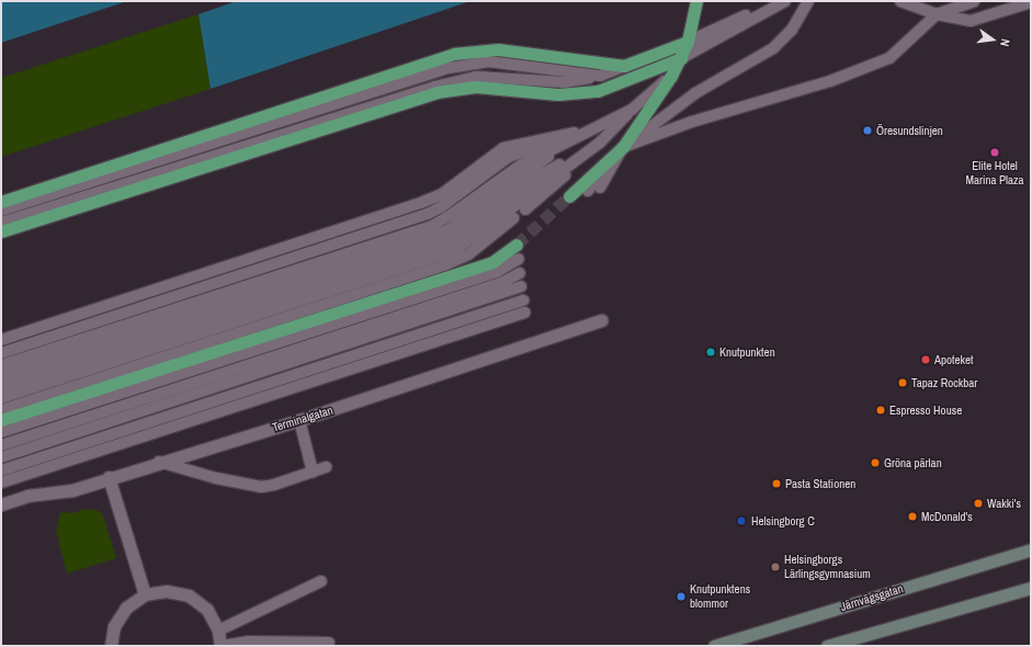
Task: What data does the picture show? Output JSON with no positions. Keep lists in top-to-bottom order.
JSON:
{
  "streets": {
    "main road": ["Järnvägsgatan"],
    "street": ["Terminalgatan"]
  },
  "places": [
    "Öresundslinjen",
    "Elite Hotel Marina Plaza",
    "Knutpunkten",
    "Apoteket",
    "Tapaz Rockbar",
    "Espresso House",
    "Gröna pärlan",
    "Pasta Stationen",
    "Wakki's",
    "McDonald's",
    "Helsingborg C",
    "Helsingborgs Lärlingsgymnasium",
    "Knutpunktens blommor"
  ],
  "north": "right"
}
